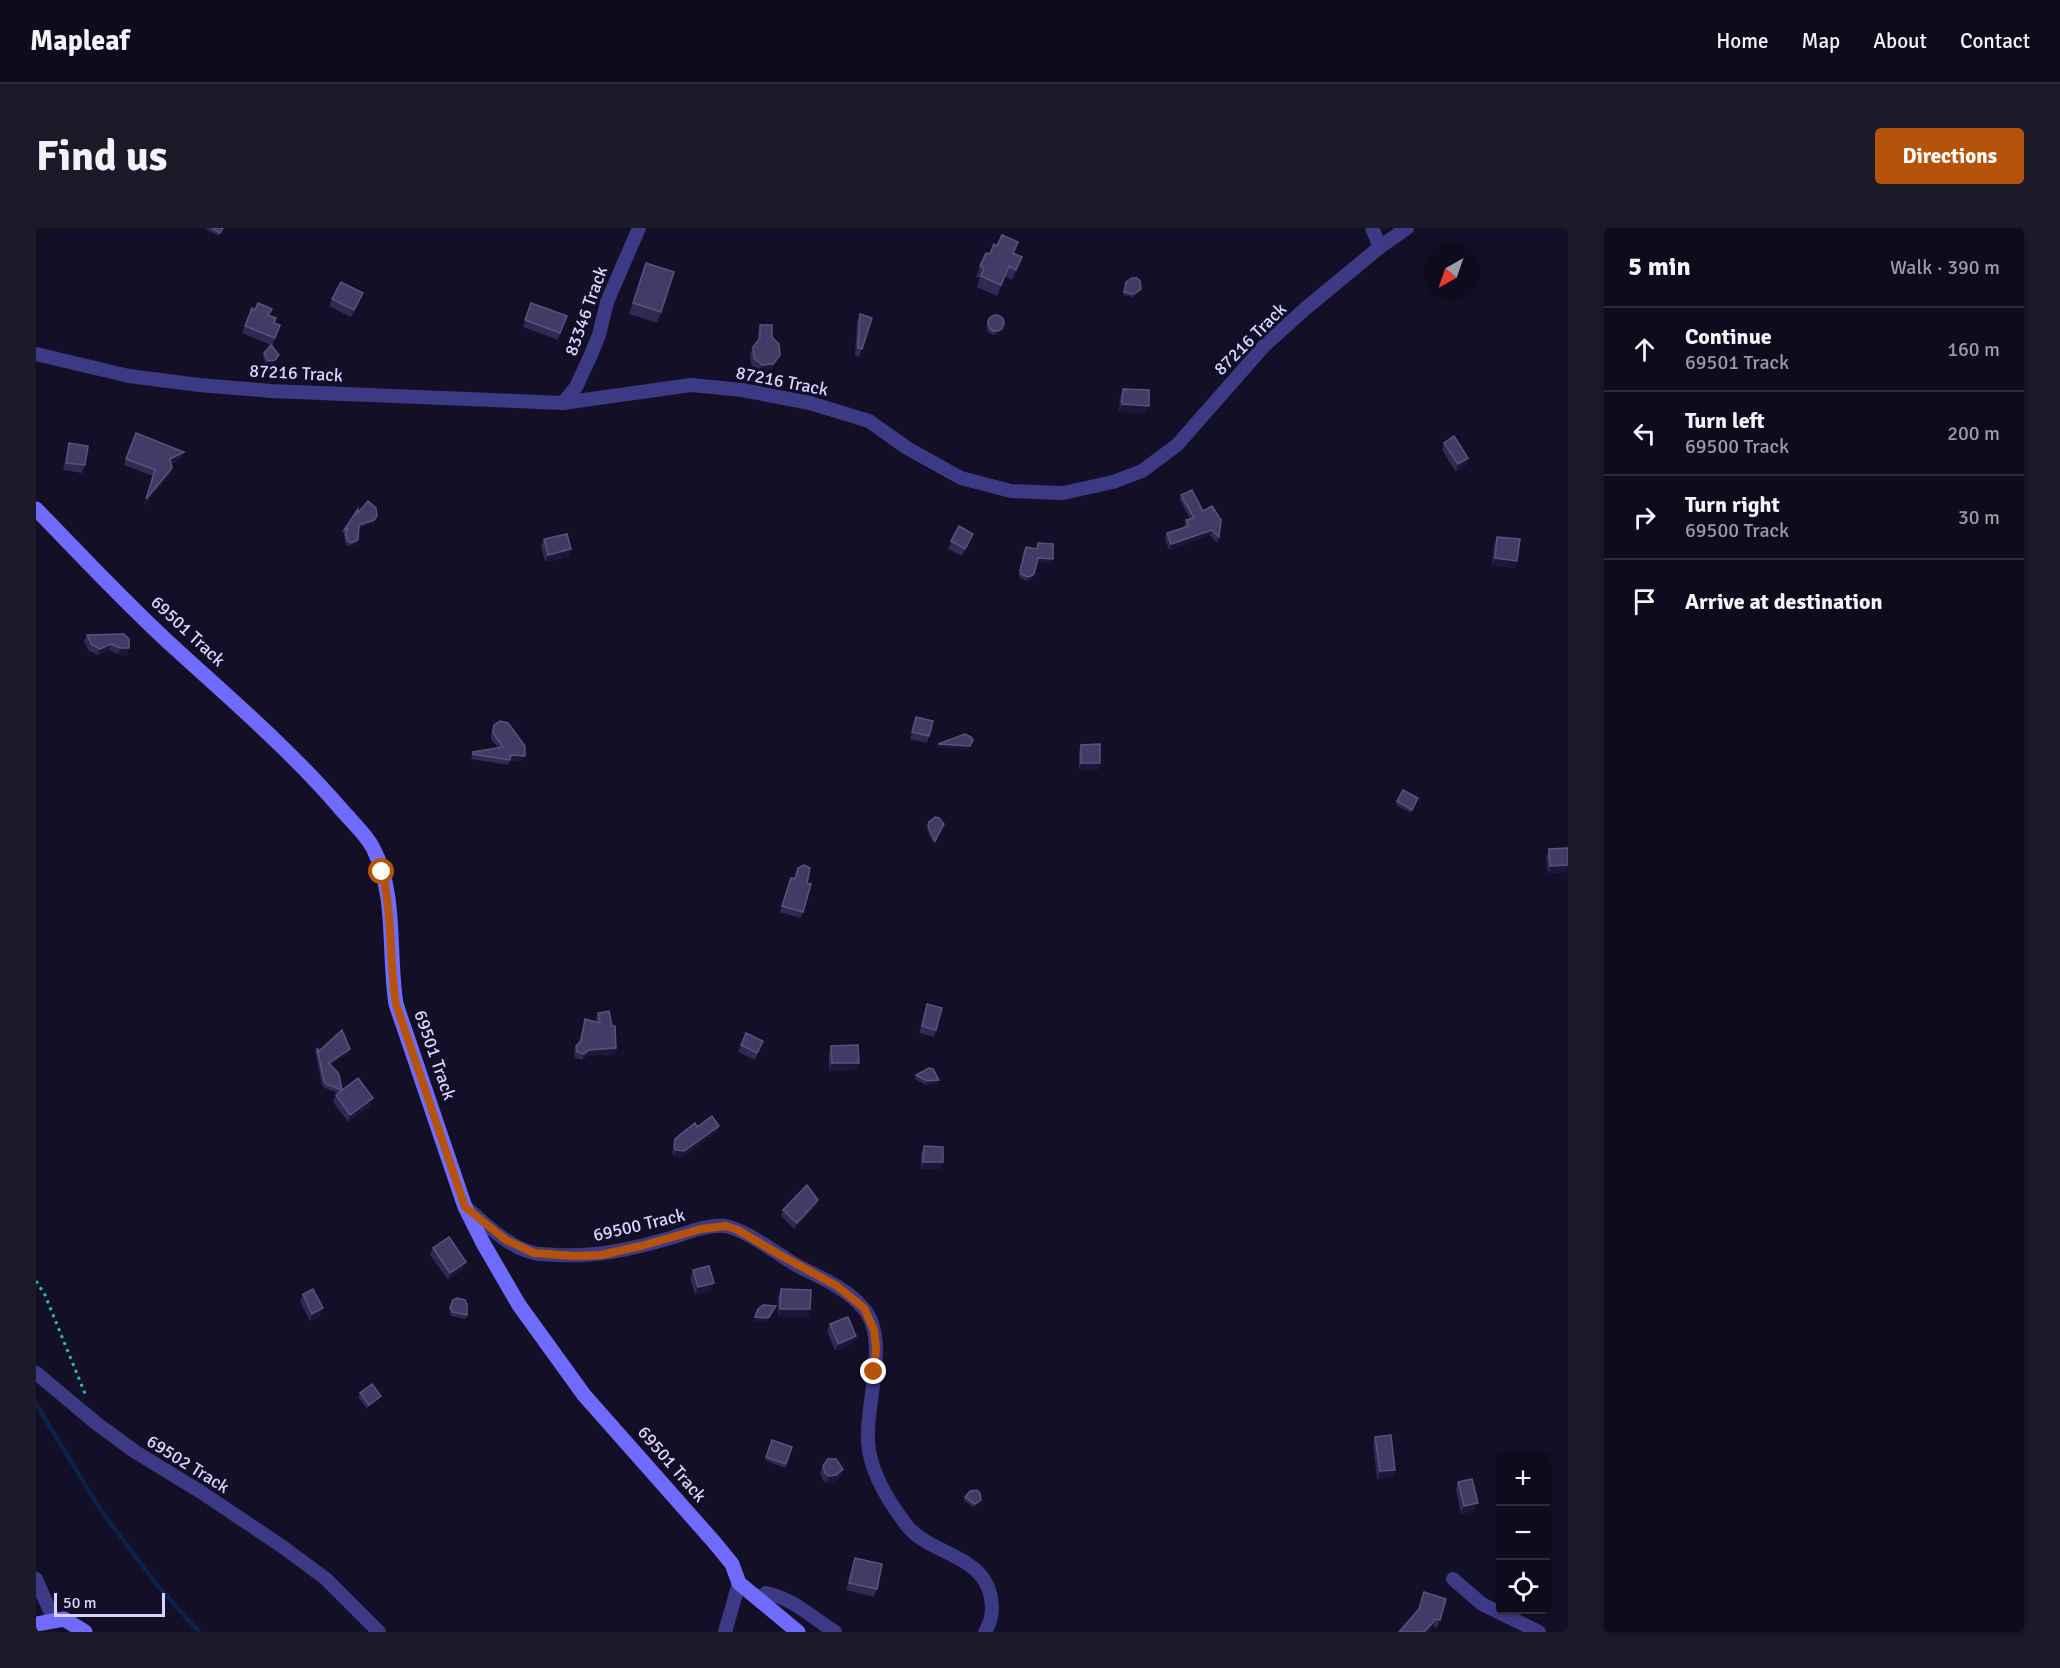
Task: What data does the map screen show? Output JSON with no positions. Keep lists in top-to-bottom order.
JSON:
{
  "streets": {
    "street": [
      "83346 Track",
      "87216 Track",
      "69501 Track",
      "69500 Track",
      "69502 Track"
    ]
  },
  "crossings": [
    ["83346 Track", "87216 Track"],
    ["69501 Track", "69500 Track"]
  ],
  "scale_bar": "50 m",
  "north": "bottom left",
  "page": {
    "header": "Mapleaf",
    "nav": [
      "Home",
      "Map",
      "About",
      "Contact"
    ],
    "buttons": "Directions",
    "title": "Find us",
    "heading": ["5 min", "Walk · 390 m"],
    "list": [
      ["Continue", "69501 Track", "160 m"],
      ["Turn left", "69500 Track", "200 m"],
      ["Turn right", "69500 Track", "30 m"],
      "Arrive at destination"
    ],
    "map_buttons": ["+", "−"],
    "scale": "50 m"
  }
}
